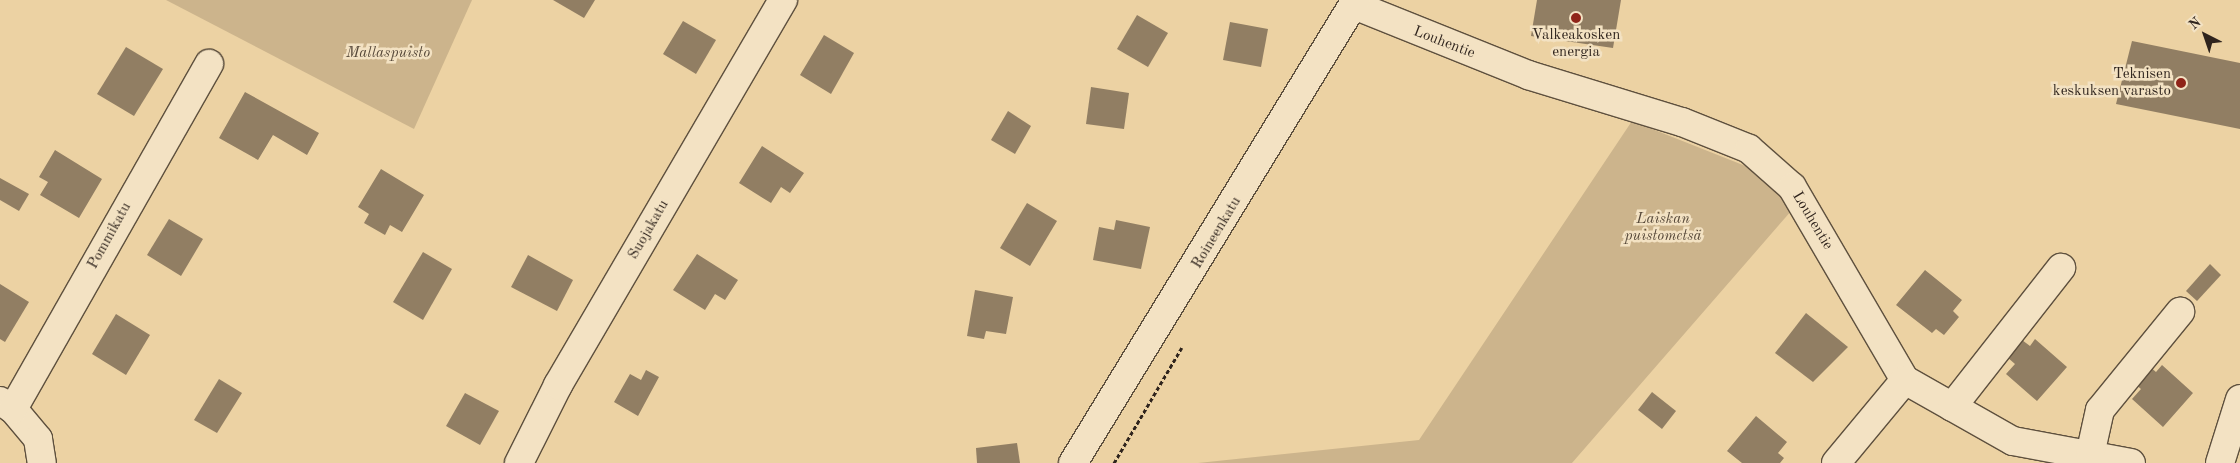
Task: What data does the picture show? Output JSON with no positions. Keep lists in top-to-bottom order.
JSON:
{
  "streets": {
    "street": [
      "Louhentie",
      "Suojakatu",
      "Roineenkatu",
      "Pommikatu"
    ]
  },
  "crossings": [
    ["Louhentie", "Roineenkatu"]
  ],
  "parks": ["Mallaspuisto", "Laiskan puistometsä"],
  "places": ["Valkeakosken energia", "Teknisen keskuksen varasto"],
  "north": "top left"
}
